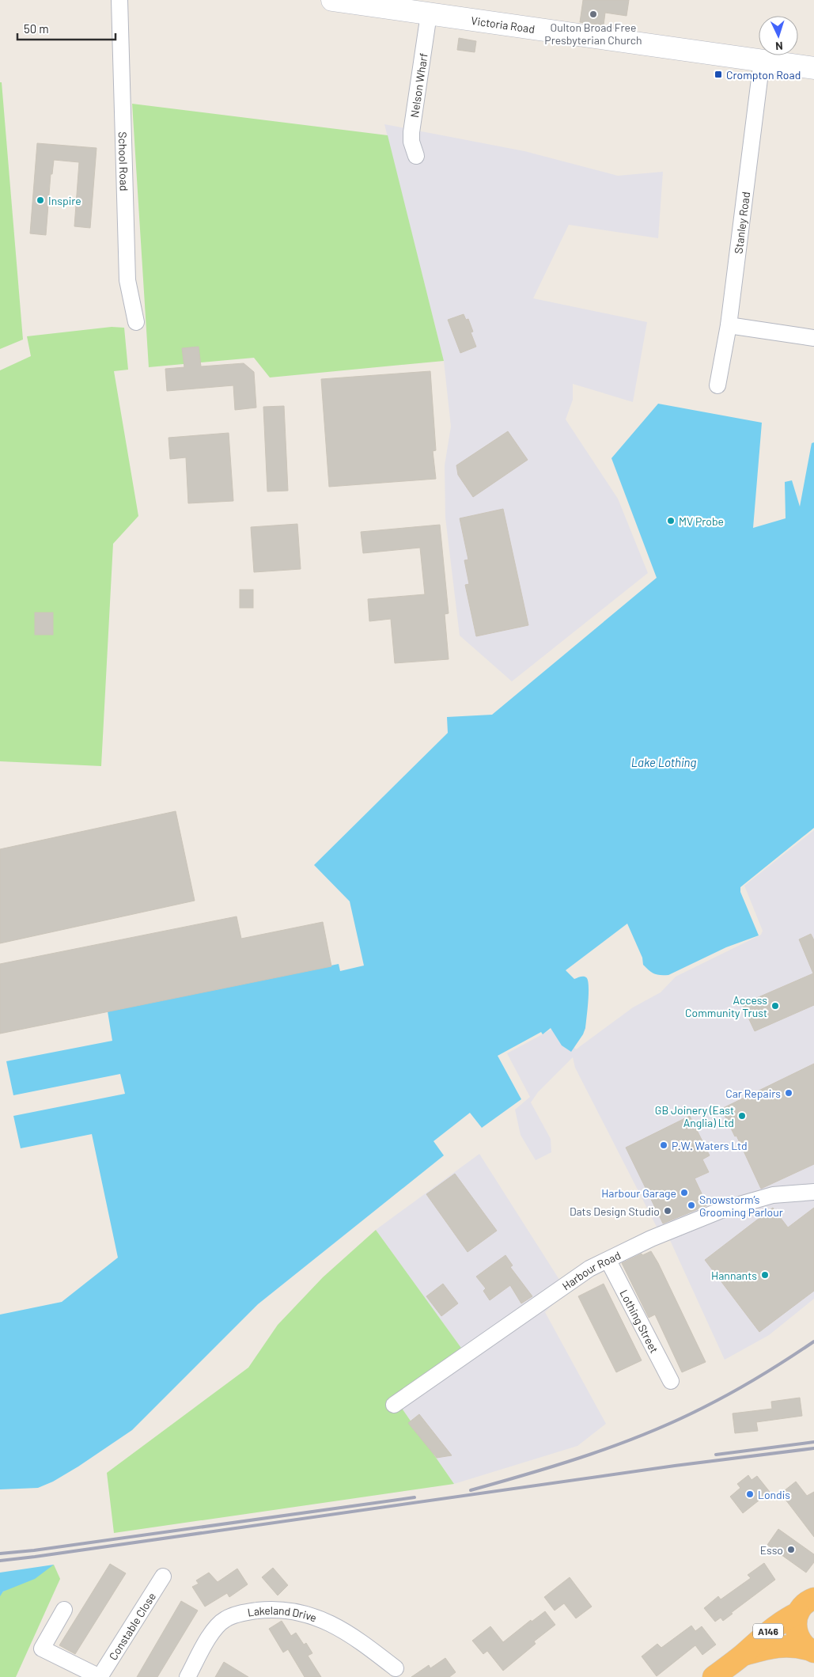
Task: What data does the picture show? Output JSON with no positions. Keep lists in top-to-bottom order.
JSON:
{
  "streets": {
    "highway": ["A146"],
    "main road": ["Victoria Road"],
    "street": [
      "Nelson Wharf",
      "School Road",
      "Stanley Road",
      "Harbour Road",
      "Lothing Street",
      "Lakeland Drive",
      "Constable Close"
    ]
  },
  "crossings": [
    ["Victoria Road", "Nelson Wharf"],
    ["Victoria Road", "Stanley Road"],
    ["Harbour Road", "Lothing Street"]
  ],
  "water": ["Lake Lothing"],
  "places": {
    "other": [
      "Oulton Broad Free Presbyterian Church",
      "Inspire",
      "MV Probe",
      "Access Community Trust",
      "Car Repairs",
      "GB Joinery (East Anglia) Ltd",
      "P.W. Waters Ltd",
      "Harbour Garage",
      "Snowstorm’s Grooming Parlour",
      "Dats Design Studio",
      "Hannants",
      "Londis",
      "Esso"
    ],
    "transit": ["Crompton Road"]
  },
  "scale_bar": "50 m",
  "north": "bottom"
}
